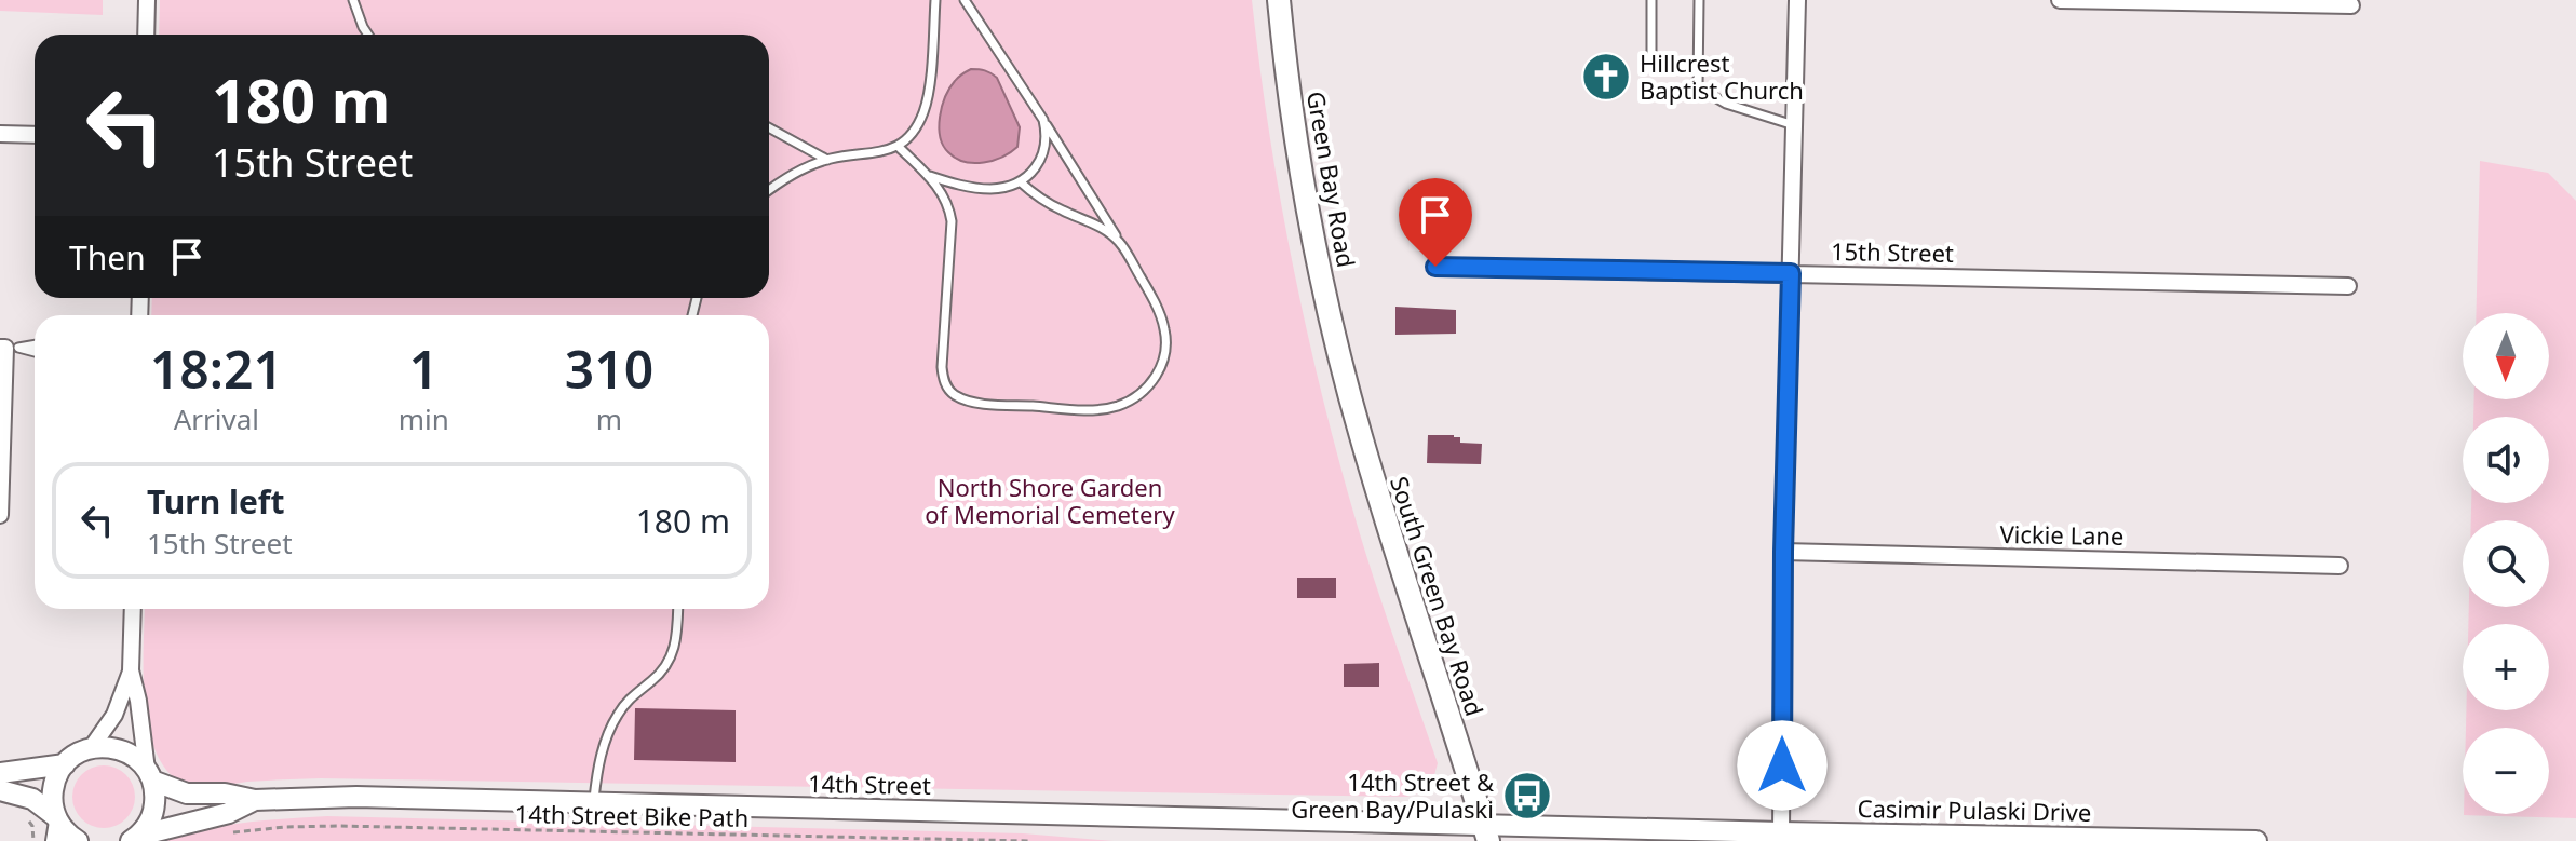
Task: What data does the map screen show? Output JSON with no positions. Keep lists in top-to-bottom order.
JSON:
{
  "streets": {
    "main road": ["Green Bay Road", "South Green Bay Road"],
    "street": [
      "15th Street",
      "Vickie Lane",
      "14th Street",
      "Casimir Pulaski Drive"
    ],
    "path": ["14th Street Bike Path"]
  },
  "crossings": [
    ["Green Bay Road", "South Green Bay Road"],
    ["South Green Bay Road", "14th Street"],
    ["South Green Bay Road", "Casimir Pulaski Drive"],
    ["14th Street", "Casimir Pulaski Drive"]
  ],
  "parks": ["North Shore Garden of Memorial Cemetery"],
  "places": {
    "church": ["Hillcrest Baptist Church"],
    "bus stop": ["14th Street & Green Bay/Pulaski"]
  },
  "north": "bottom",
  "page": {
    "turn": ["180 m", "15th Street"],
    "then": "Then",
    "map_buttons": ["+", "−"],
    "eta": [
      "18:21",
      "Arrival",
      "1",
      "min",
      "310",
      "m"
    ],
    "list": [
      {
        "name": "Turn left",
        "note": "15th Street",
        "value": "180 m"
      }
    ]
  }
}
